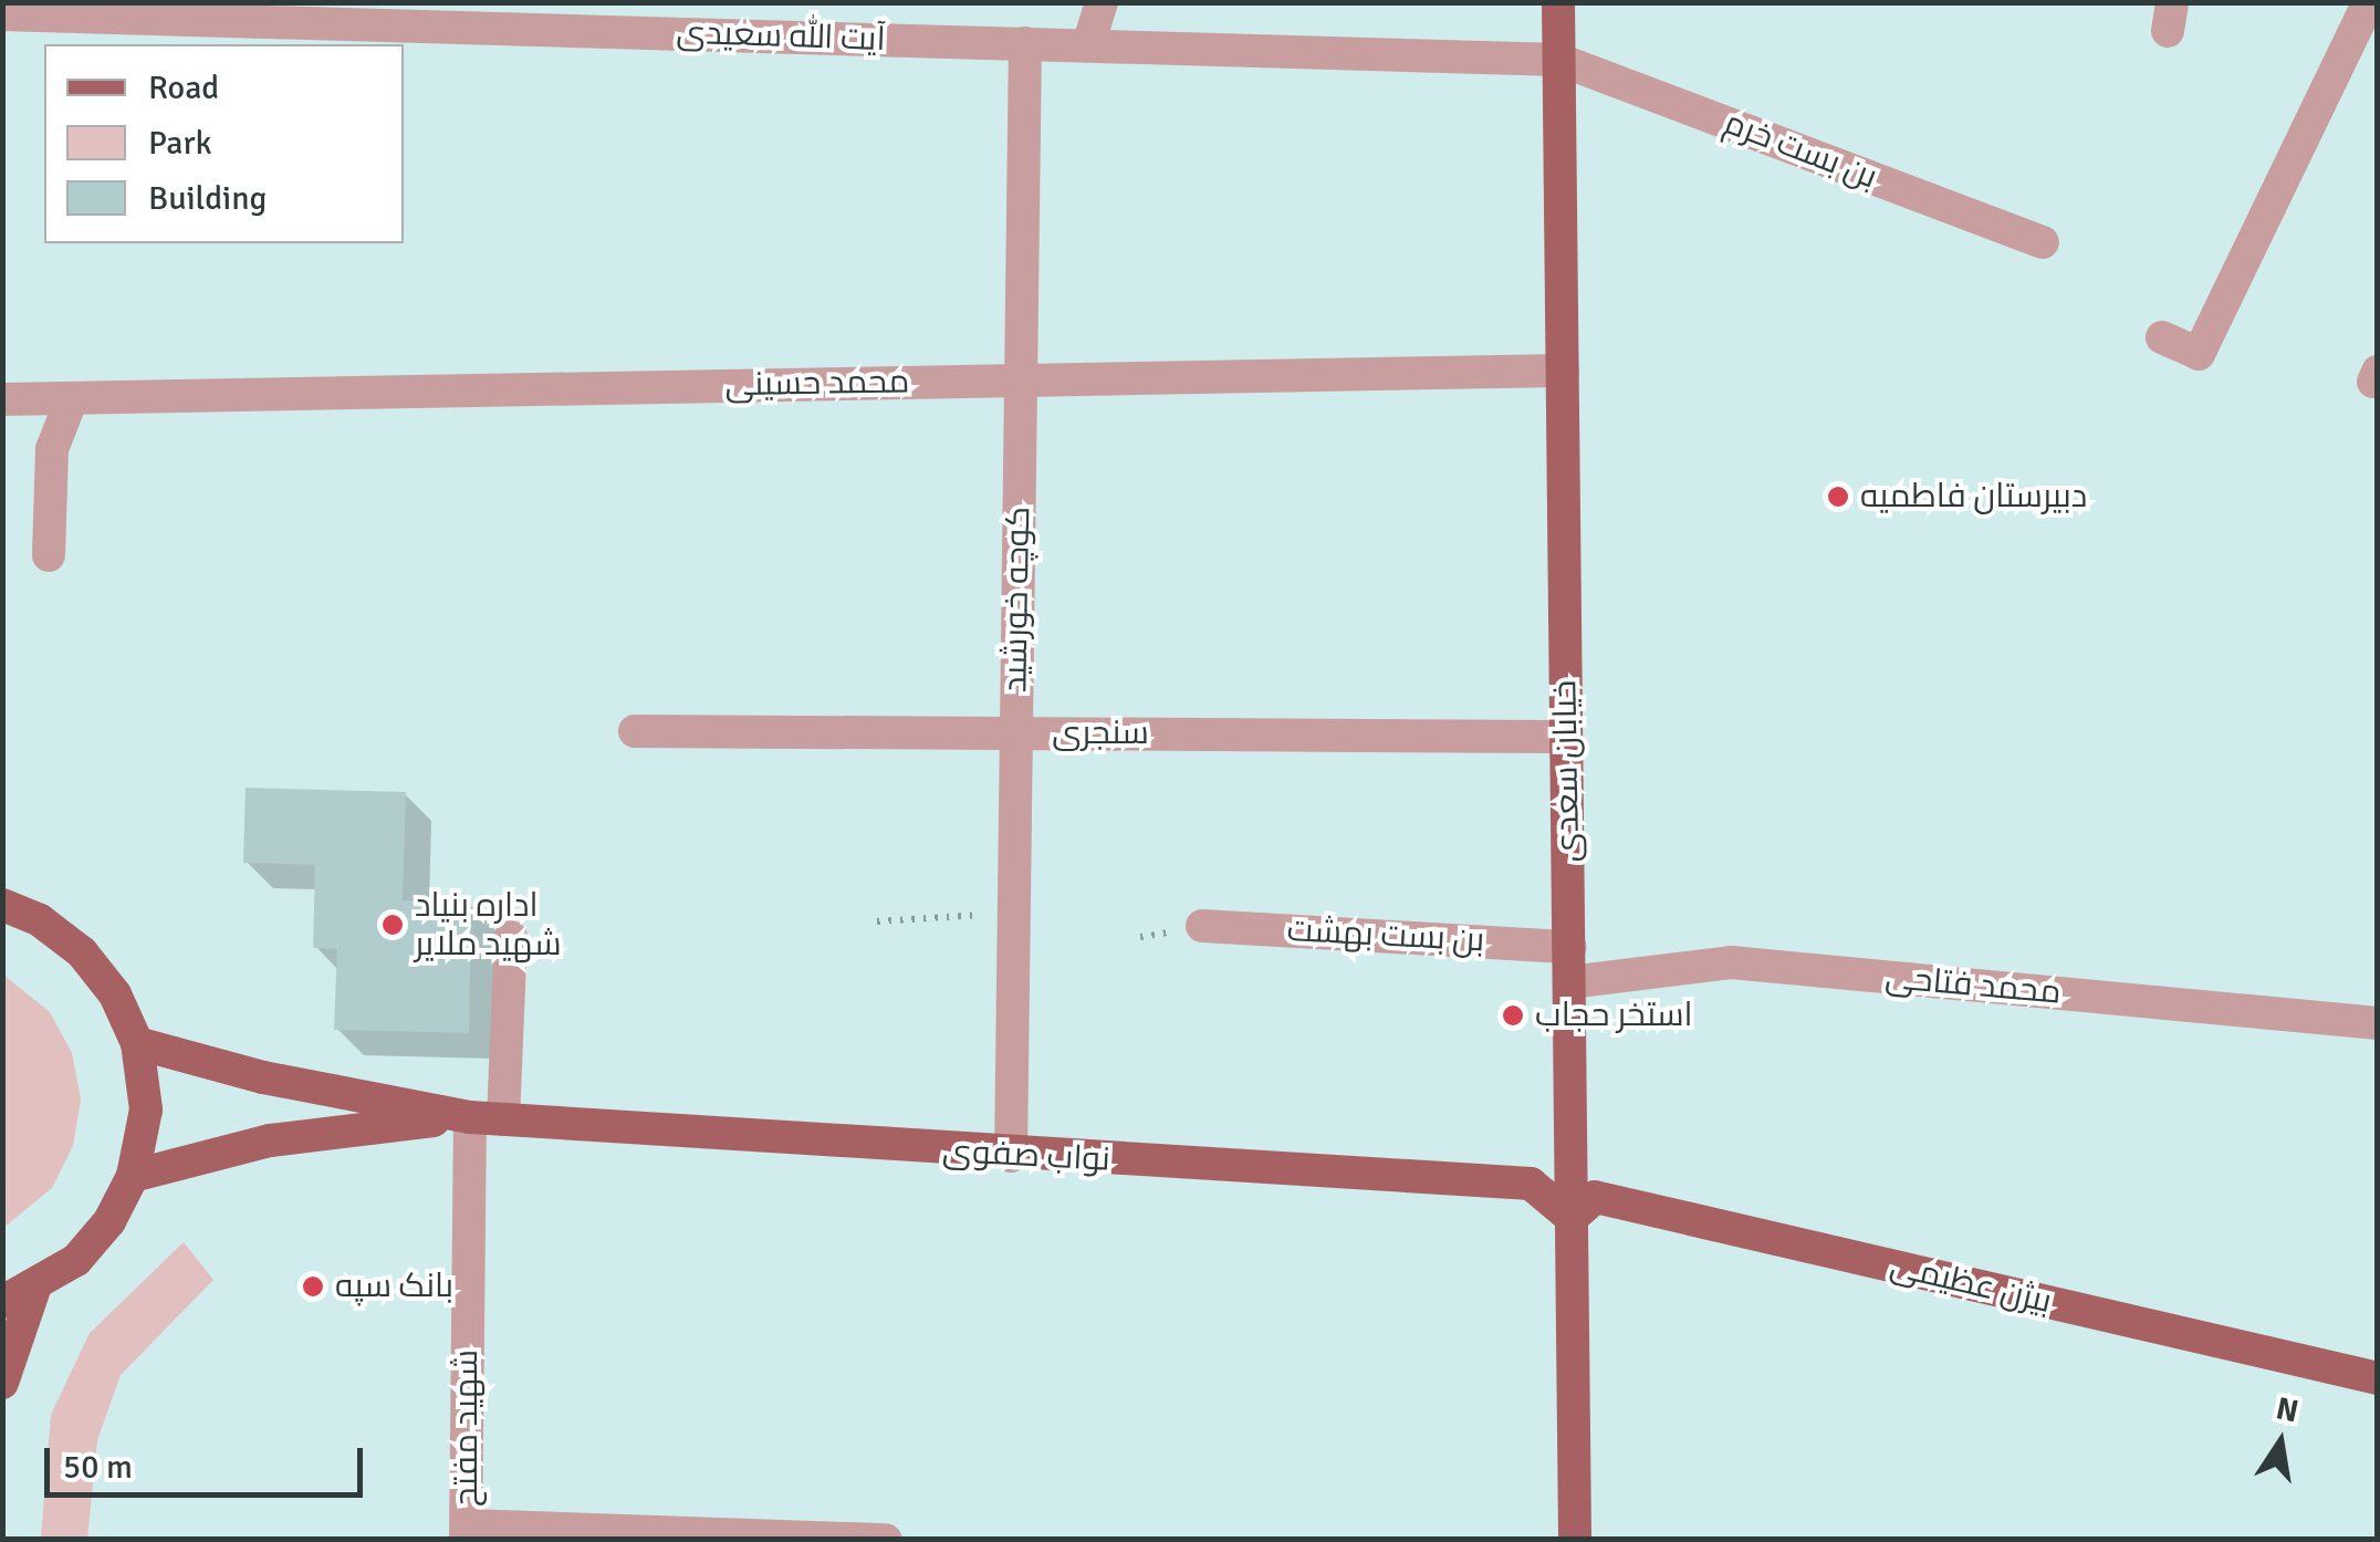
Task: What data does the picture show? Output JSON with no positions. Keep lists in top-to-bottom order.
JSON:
{
  "streets": {
    "main road": ["خیابان سعدی", "نواب صفوی", "بیژن عظیمی"],
    "street": [
      "آیت الله سعیدی",
      "بن بست خرم",
      "محمد حسینی",
      "کوچه خورشید",
      "سنجری",
      "بن بست بهشت",
      "محمد فتاحی",
      "شهید مفتح"
    ]
  },
  "crossings": [
    ["آیت الله سعیدی", "بن بست خرم"],
    ["آیت الله سعیدی", "کوچه خورشید"],
    ["آیت الله سعیدی", "خیابان سعدی"],
    ["بن بست خرم", "خیابان سعدی"],
    ["محمد حسینی", "کوچه خورشید"],
    ["محمد حسینی", "خیابان سعدی"],
    ["کوچه خورشید", "سنجری"],
    ["کوچه خورشید", "نواب صفوی"],
    ["سنجری", "خیابان سعدی"],
    ["خیابان سعدی", "بن بست بهشت"],
    ["خیابان سعدی", "محمد فتاحی"],
    ["خیابان سعدی", "نواب صفوی"],
    ["خیابان سعدی", "بیژن عظیمی"],
    ["نواب صفوی", "بیژن عظیمی"],
    ["نواب صفوی", "شهید مفتح"]
  ],
  "places": [
    "دبیرستان فاطمیه",
    "اداره بنیاد شهید ملایر",
    "استخر حجاب",
    "بانک سپه"
  ],
  "legend": ["Road", "Park", "Building"],
  "scale_bar": "50 m",
  "north": "top"
}
